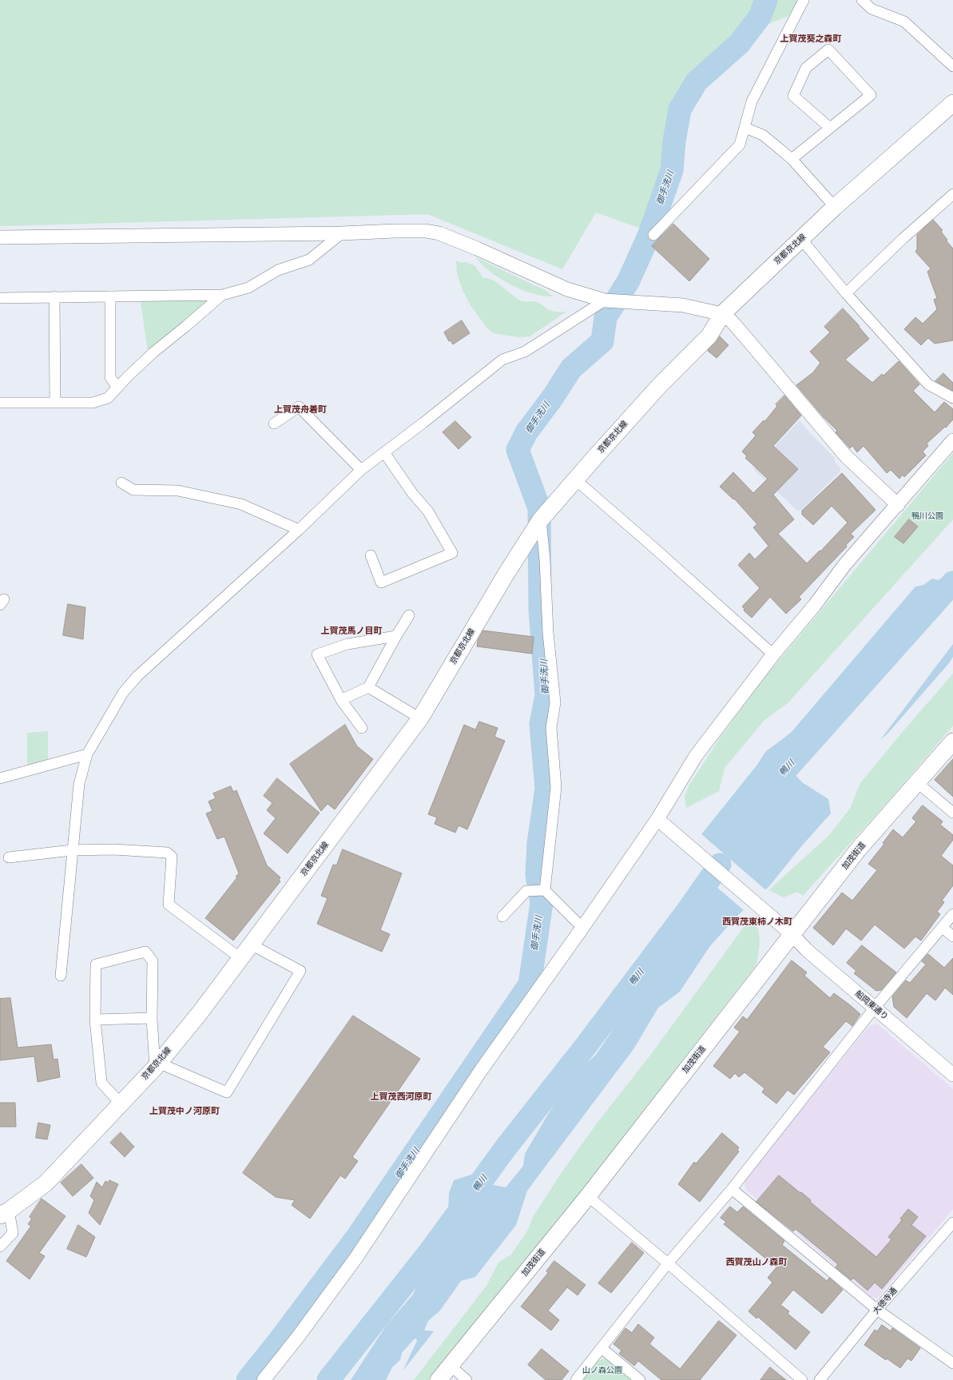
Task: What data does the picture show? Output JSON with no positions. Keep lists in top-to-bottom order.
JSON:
{
  "streets": {
    "main road": ["京都京北線", "加茂街道"],
    "street": ["船岡東通り", "大徳寺通"]
  },
  "crossings": [
    ["加茂街道", "船岡東通り"]
  ],
  "districts": [
    "上賀茂葵之森町",
    "上賀茂舟着町",
    "上賀茂馬ノ目町",
    "西賀茂東柿ノ木町",
    "上賀茂西河原町",
    "上賀茂中ノ河原町",
    "西賀茂山ノ森町"
  ],
  "water": ["御手洗川", "鴨川"],
  "parks": ["鴨川公園", "山ノ森公園"]
}
